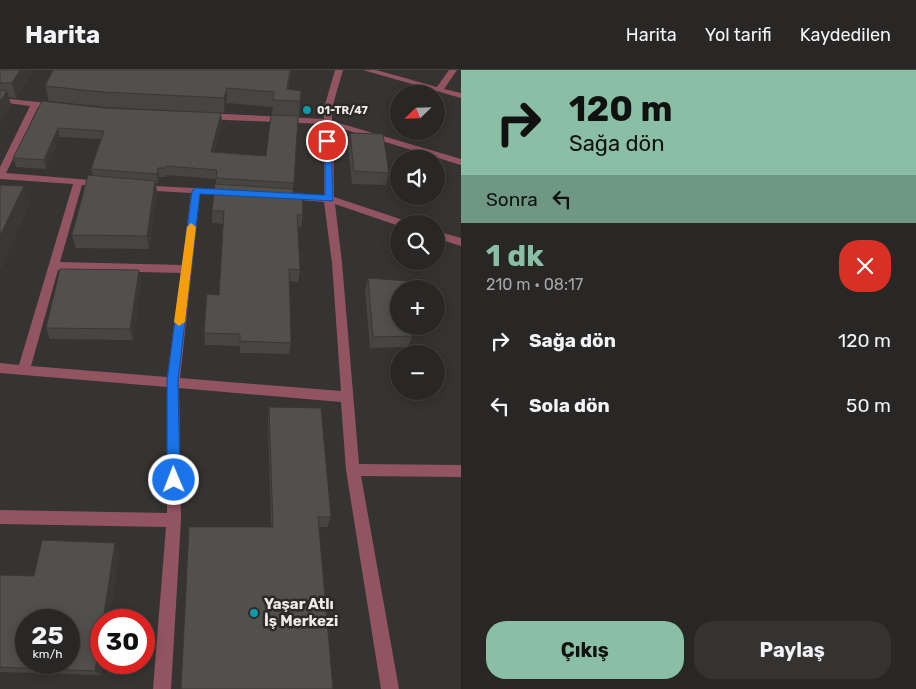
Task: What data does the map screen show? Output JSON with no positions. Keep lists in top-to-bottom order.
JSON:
{
  "places": ["01-TR/47", "Yaşar Atlı İş Merkezi"],
  "north": "bottom left",
  "page": {
    "header": "Harita",
    "nav": ["Harita", "Yol tarifi", "Kaydedilen"],
    "turn": ["120 m", "Sağa dön"],
    "map_buttons": ["+", "−"],
    "then": "Sonra",
    "heading": ["1 dk", "210 m · 08:17"],
    "list": [
      {
        "name": "Sağa dön",
        "value": "120 m"
      },
      {
        "name": "Sola dön",
        "value": "50 m"
      }
    ],
    "speed": "25 km/h",
    "limit": "30",
    "buttons": ["Çıkış", "Paylaş"]
  }
}
